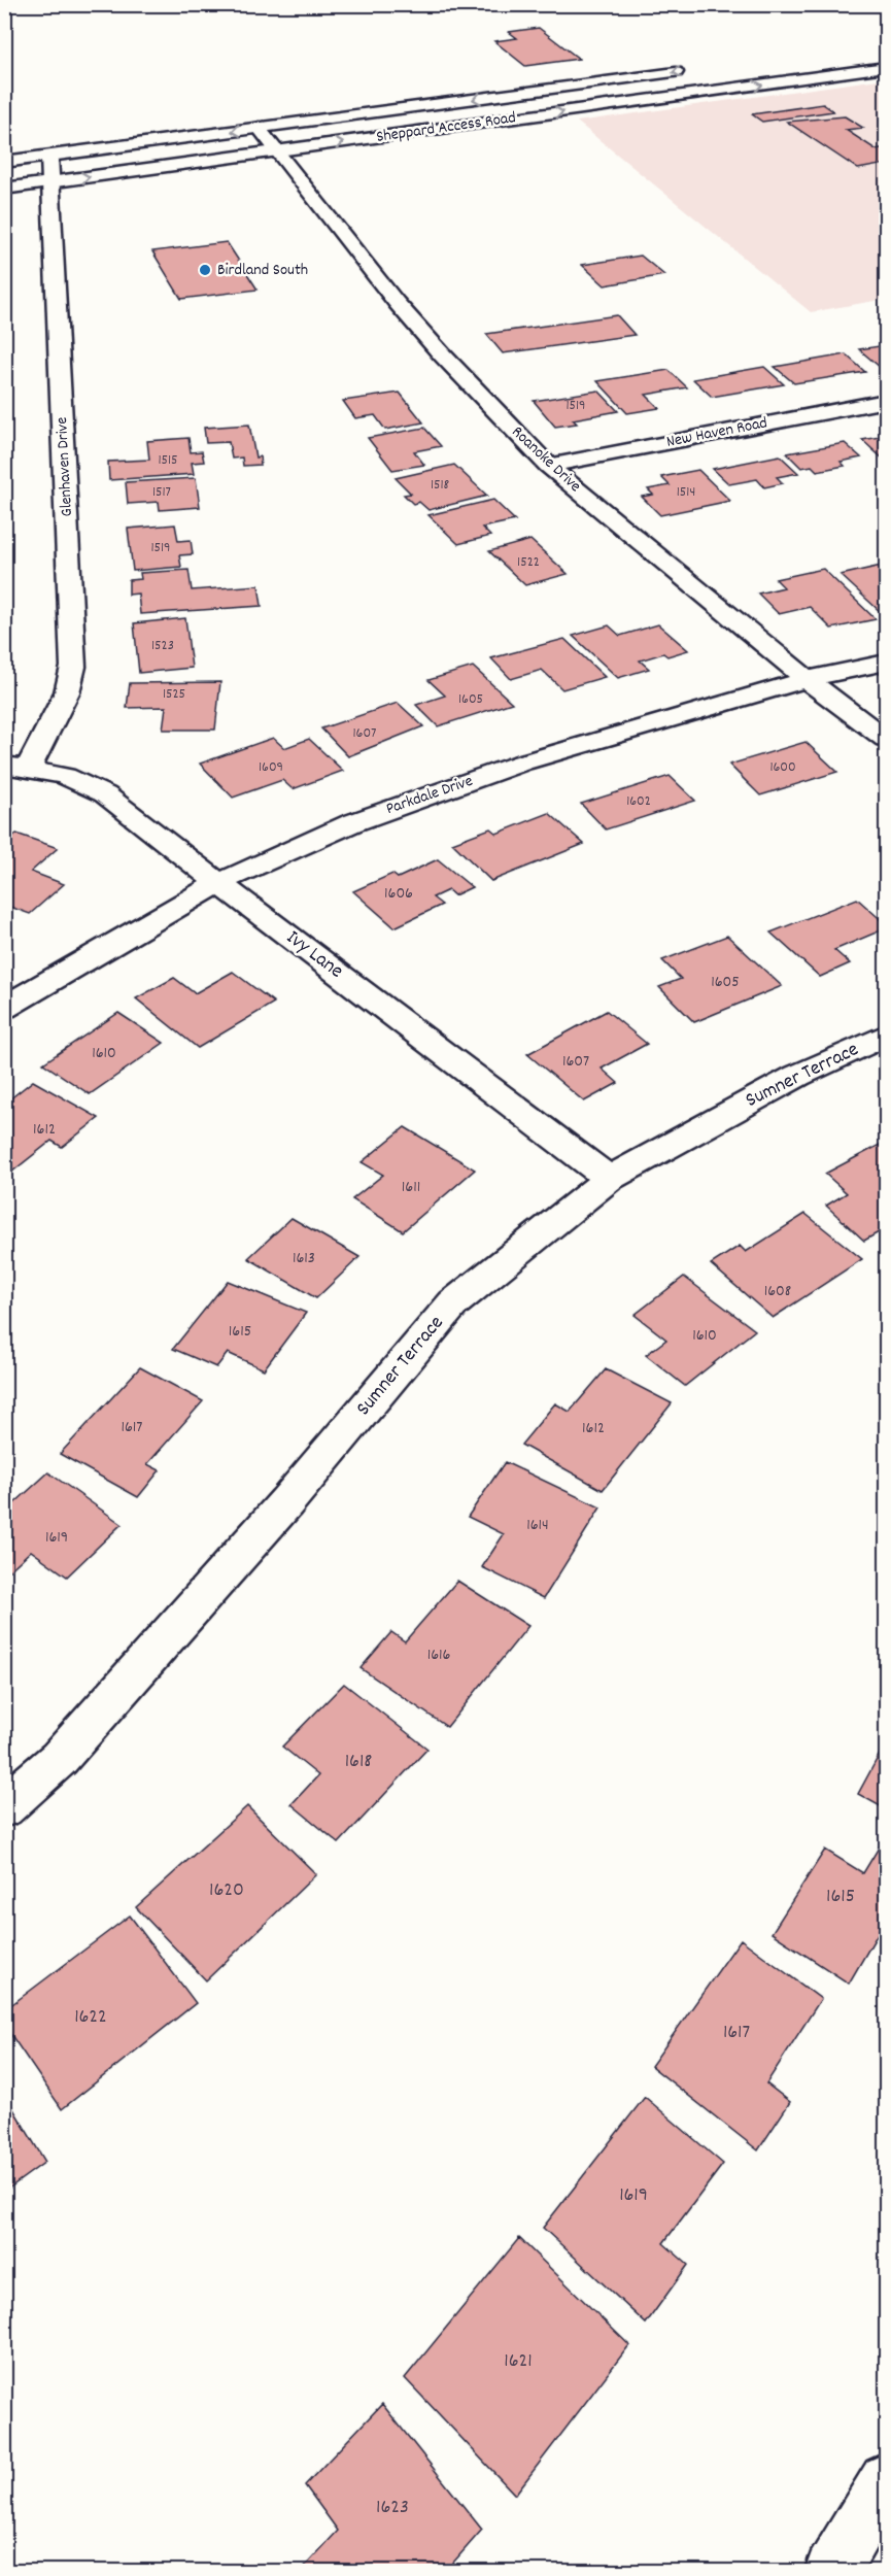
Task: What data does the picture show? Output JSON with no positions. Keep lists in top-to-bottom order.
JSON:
{
  "streets": {
    "street": [
      "Sheppard Access Road",
      "New Haven Road",
      "Roanoke Drive",
      "Glenhaven Drive",
      "Parkdale Drive",
      "Ivy Lane",
      "Sumner Terrace"
    ]
  },
  "crossings": [
    ["Sheppard Access Road", "Roanoke Drive"],
    ["Sheppard Access Road", "Glenhaven Drive"],
    ["New Haven Road", "Roanoke Drive"],
    ["Roanoke Drive", "Parkdale Drive"],
    ["Glenhaven Drive", "Ivy Lane"],
    ["Parkdale Drive", "Ivy Lane"],
    ["Ivy Lane", "Sumner Terrace"]
  ],
  "places": ["Birdland South"],
  "house_numbers": [
    "1519",
    "1515",
    "1518",
    "1517",
    "1514",
    "1519",
    "1522",
    "1523",
    "1525",
    "1605",
    "1607",
    "1609",
    "1600",
    "1602",
    "1606",
    "1605",
    "1610",
    "1607",
    "1612",
    "1611",
    "1613",
    "1608",
    "1615",
    "1610",
    "1617",
    "1612",
    "1614",
    "1619",
    "1616",
    "1618",
    "1620",
    "1615",
    "1622",
    "1617",
    "1619",
    "1621",
    "1623"
  ]
}
